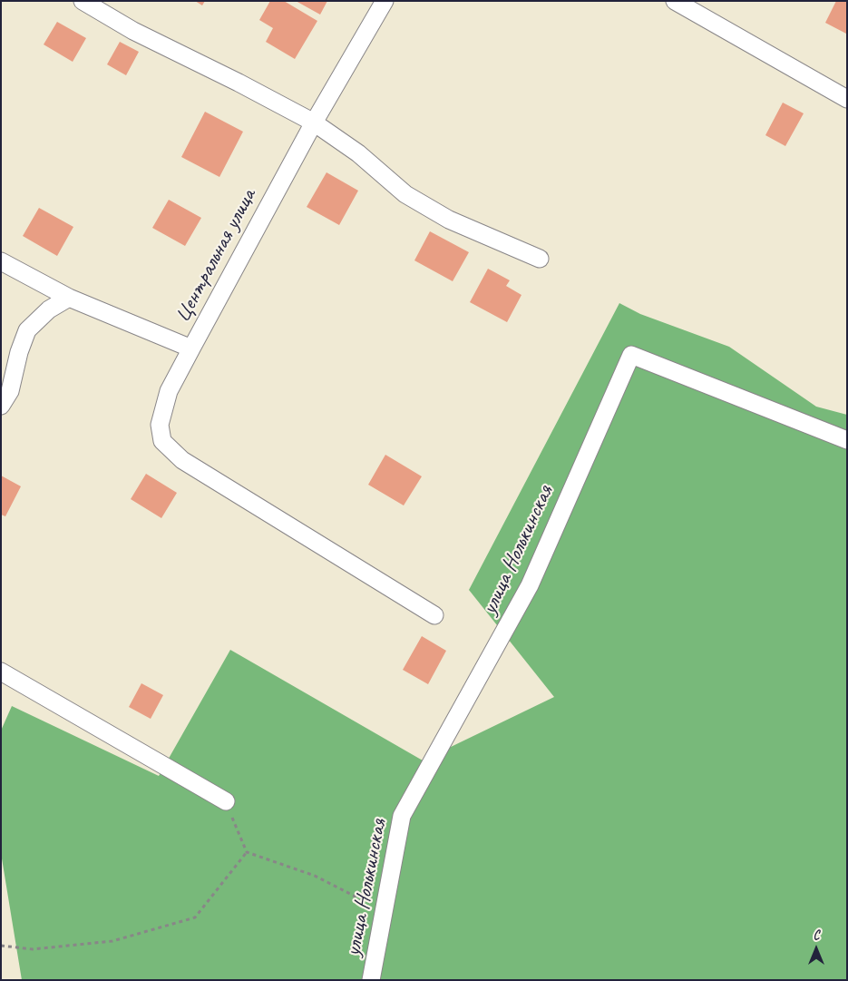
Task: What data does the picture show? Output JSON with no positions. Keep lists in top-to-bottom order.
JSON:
{
  "streets": {
    "street": ["Центральная улица", "улица Нолькинская"]
  },
  "north": "top"
}
